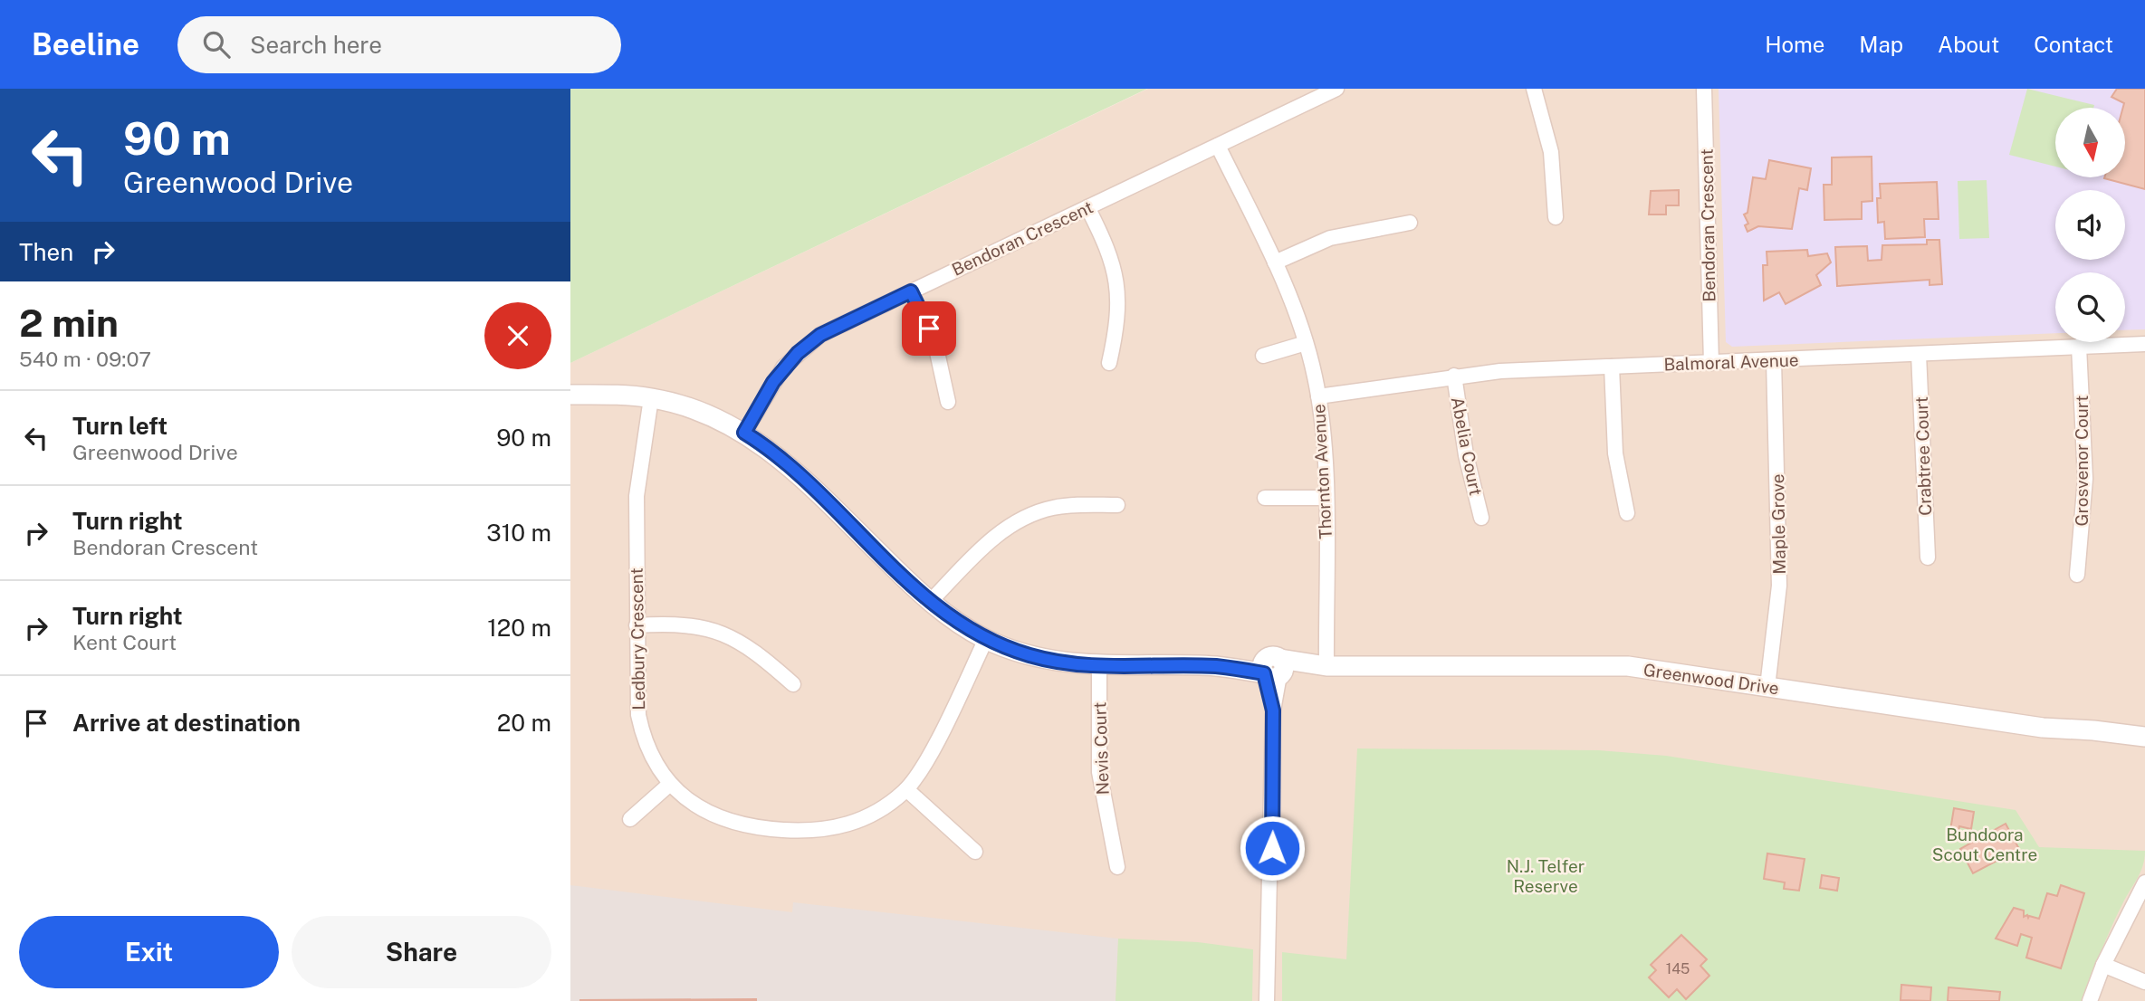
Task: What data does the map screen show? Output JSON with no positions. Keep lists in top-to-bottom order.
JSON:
{
  "streets": {
    "street": [
      "Bendoran Crescent",
      "Balmoral Avenue",
      "Abelia Court",
      "Crabtree Court",
      "Grosvenor Court",
      "Thornton Avenue",
      "Maple Grove",
      "Ledbury Crescent",
      "Greenwood Drive",
      "Nevis Court"
    ]
  },
  "crossings": [
    ["Bendoran Crescent", "Balmoral Avenue"],
    ["Bendoran Crescent", "Thornton Avenue"],
    ["Bendoran Crescent", "Greenwood Drive"],
    ["Balmoral Avenue", "Abelia Court"],
    ["Balmoral Avenue", "Crabtree Court"],
    ["Balmoral Avenue", "Grosvenor Court"],
    ["Balmoral Avenue", "Thornton Avenue"],
    ["Balmoral Avenue", "Maple Grove"],
    ["Thornton Avenue", "Greenwood Drive"],
    ["Maple Grove", "Greenwood Drive"],
    ["Ledbury Crescent", "Greenwood Drive"],
    ["Greenwood Drive", "Nevis Court"]
  ],
  "parks": ["Bundoora Scout Centre", "N.J. Telfer Reserve"],
  "house_numbers": ["145"],
  "north": "bottom",
  "page": {
    "header": "Beeline",
    "search": "Search here",
    "nav": [
      "Home",
      "Map",
      "About",
      "Contact"
    ],
    "turn": ["90 m", "Greenwood Drive"],
    "then": "Then",
    "heading": ["2 min", "540 m · 09:07"],
    "list": [
      {
        "name": "Turn left",
        "note": "Greenwood Drive",
        "value": "90 m"
      },
      {
        "name": "Turn right",
        "note": "Bendoran Crescent",
        "value": "310 m"
      },
      {
        "name": "Turn right",
        "note": "Kent Court",
        "value": "120 m"
      },
      {
        "name": "Arrive at destination",
        "value": "20 m"
      }
    ],
    "buttons": ["Exit", "Share"]
  }
}
